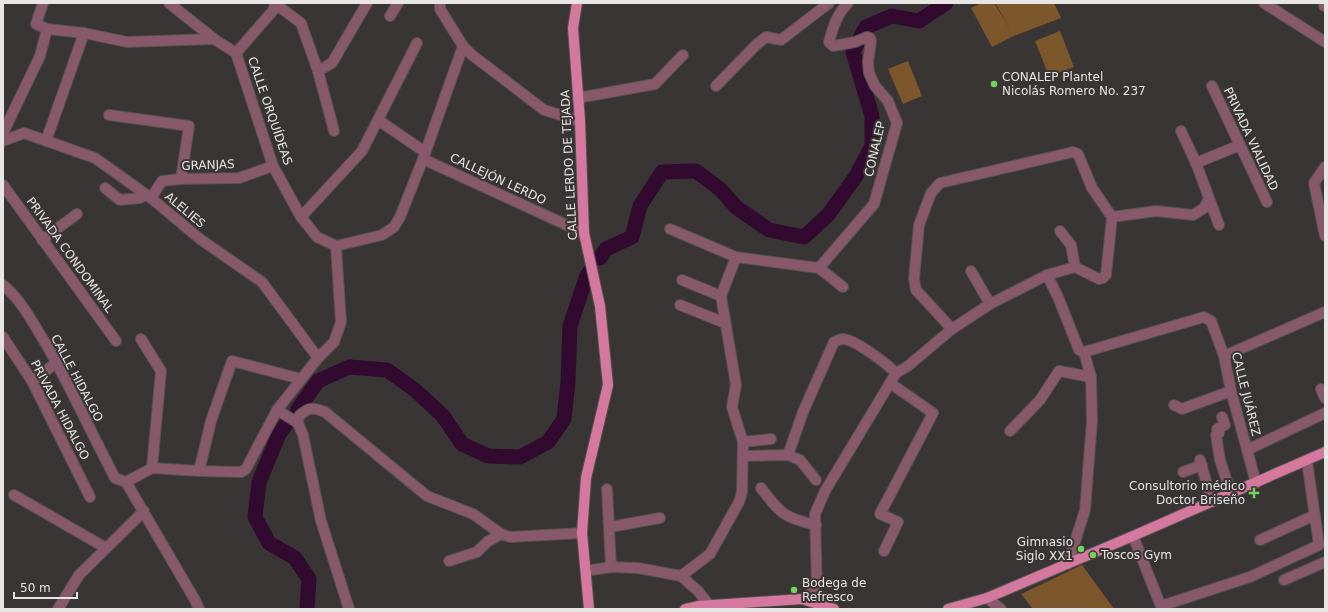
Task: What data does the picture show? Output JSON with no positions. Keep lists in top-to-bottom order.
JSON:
{
  "streets": {
    "main road": ["CALLE LERDO DE TEJADA"],
    "street": [
      "CALLE ORQUÍDEAS",
      "PRIVADA VIALIDAD",
      "CONALEP",
      "GRANJAS",
      "CALLEJÓN LERDO",
      "ALELIES",
      "PRIVADA CONDOMINAL",
      "CALLE HIDALGO",
      "CALLE JUÁREZ",
      "PRIVADA HIDALGO"
    ]
  },
  "crossings": [
    ["CALLE ORQUÍDEAS", "GRANJAS"],
    ["GRANJAS", "ALELIES"],
    ["CALLE LERDO DE TEJADA", "CALLEJÓN LERDO"]
  ],
  "places": {
    "other": [
      "CONALEP Plantel Nicolás Romero No. 237",
      "Gimnasio Siglo XX1",
      "Toscos Gym",
      "Bodega de Refresco"
    ],
    "health": ["Consultorio médico Doctor Briseño"]
  },
  "scale_bar": "50 m"
}
